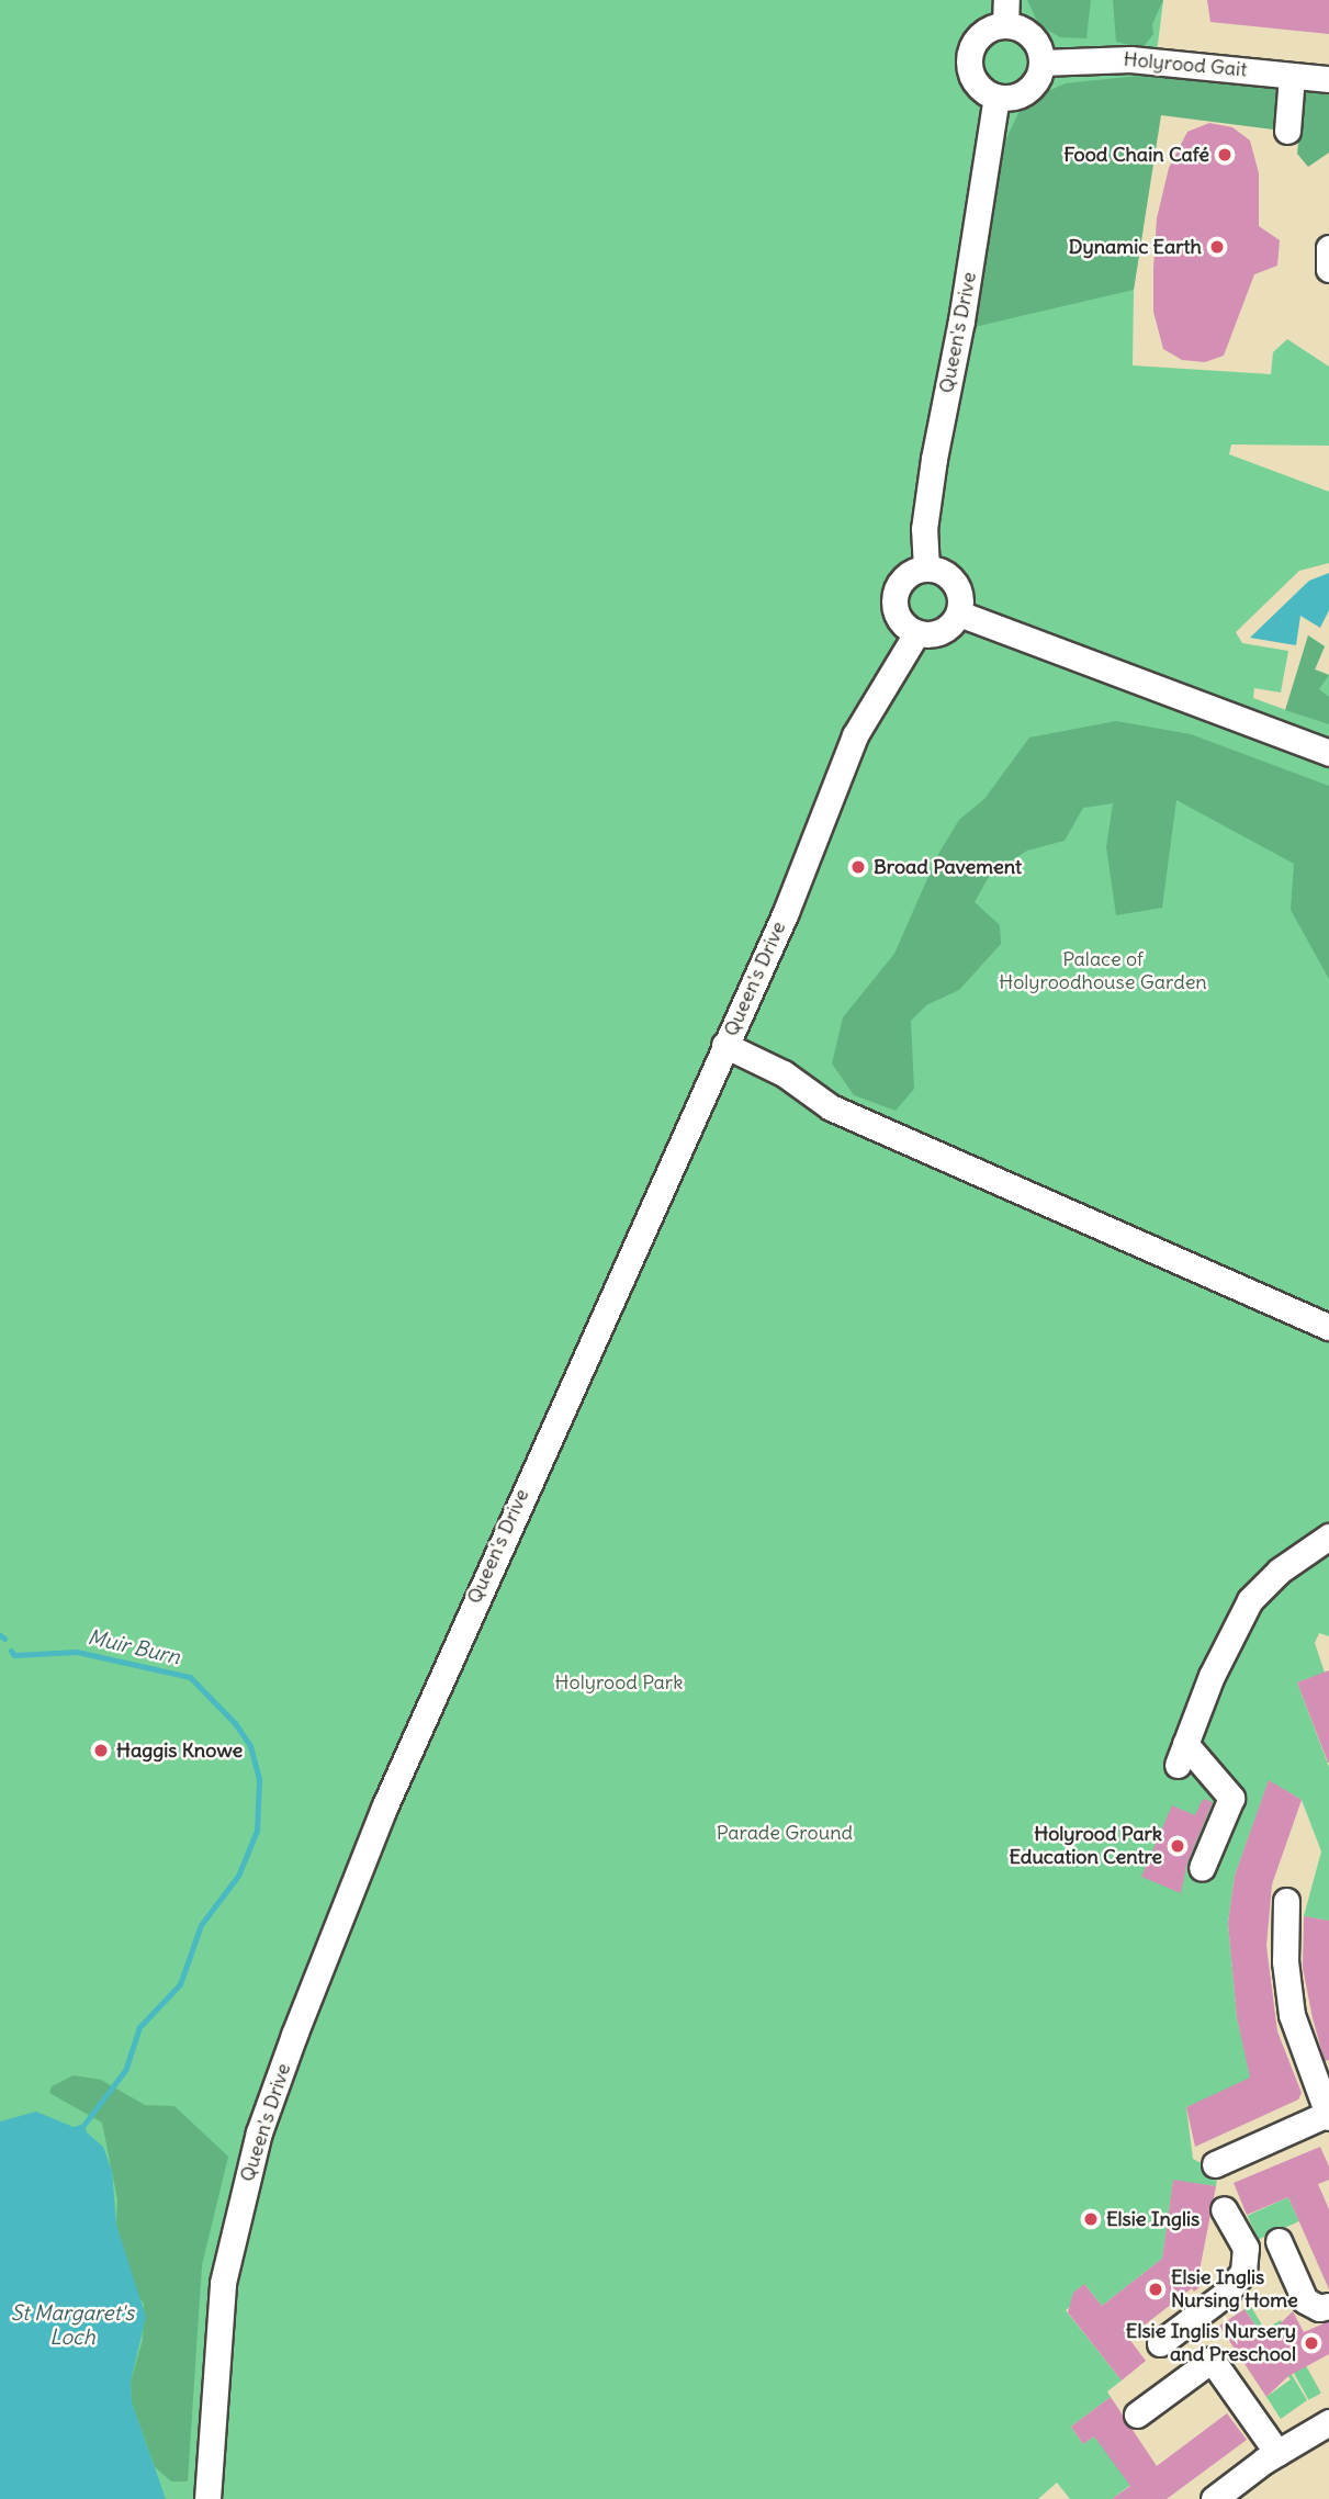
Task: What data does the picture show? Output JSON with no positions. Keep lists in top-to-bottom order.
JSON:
{
  "streets": {
    "street": ["Holyrood Gait", "Queen's Drive"]
  },
  "crossings": [
    ["Holyrood Gait", "Queen's Drive"]
  ],
  "water": ["Muir Burn", "St Margaret's Loch"],
  "parks": ["Palace of Holyroodhouse Garden", "Holyrood Park", "Parade Ground"],
  "places": [
    "Food Chain Café",
    "Dynamic Earth",
    "Broad Pavement",
    "Haggis Knowe",
    "Holyrood Park Education Centre",
    "Elsie Inglis",
    "Elsie Inglis Nursing Home",
    "Elsie Inglis Nursery and Preschool"
  ]
}
